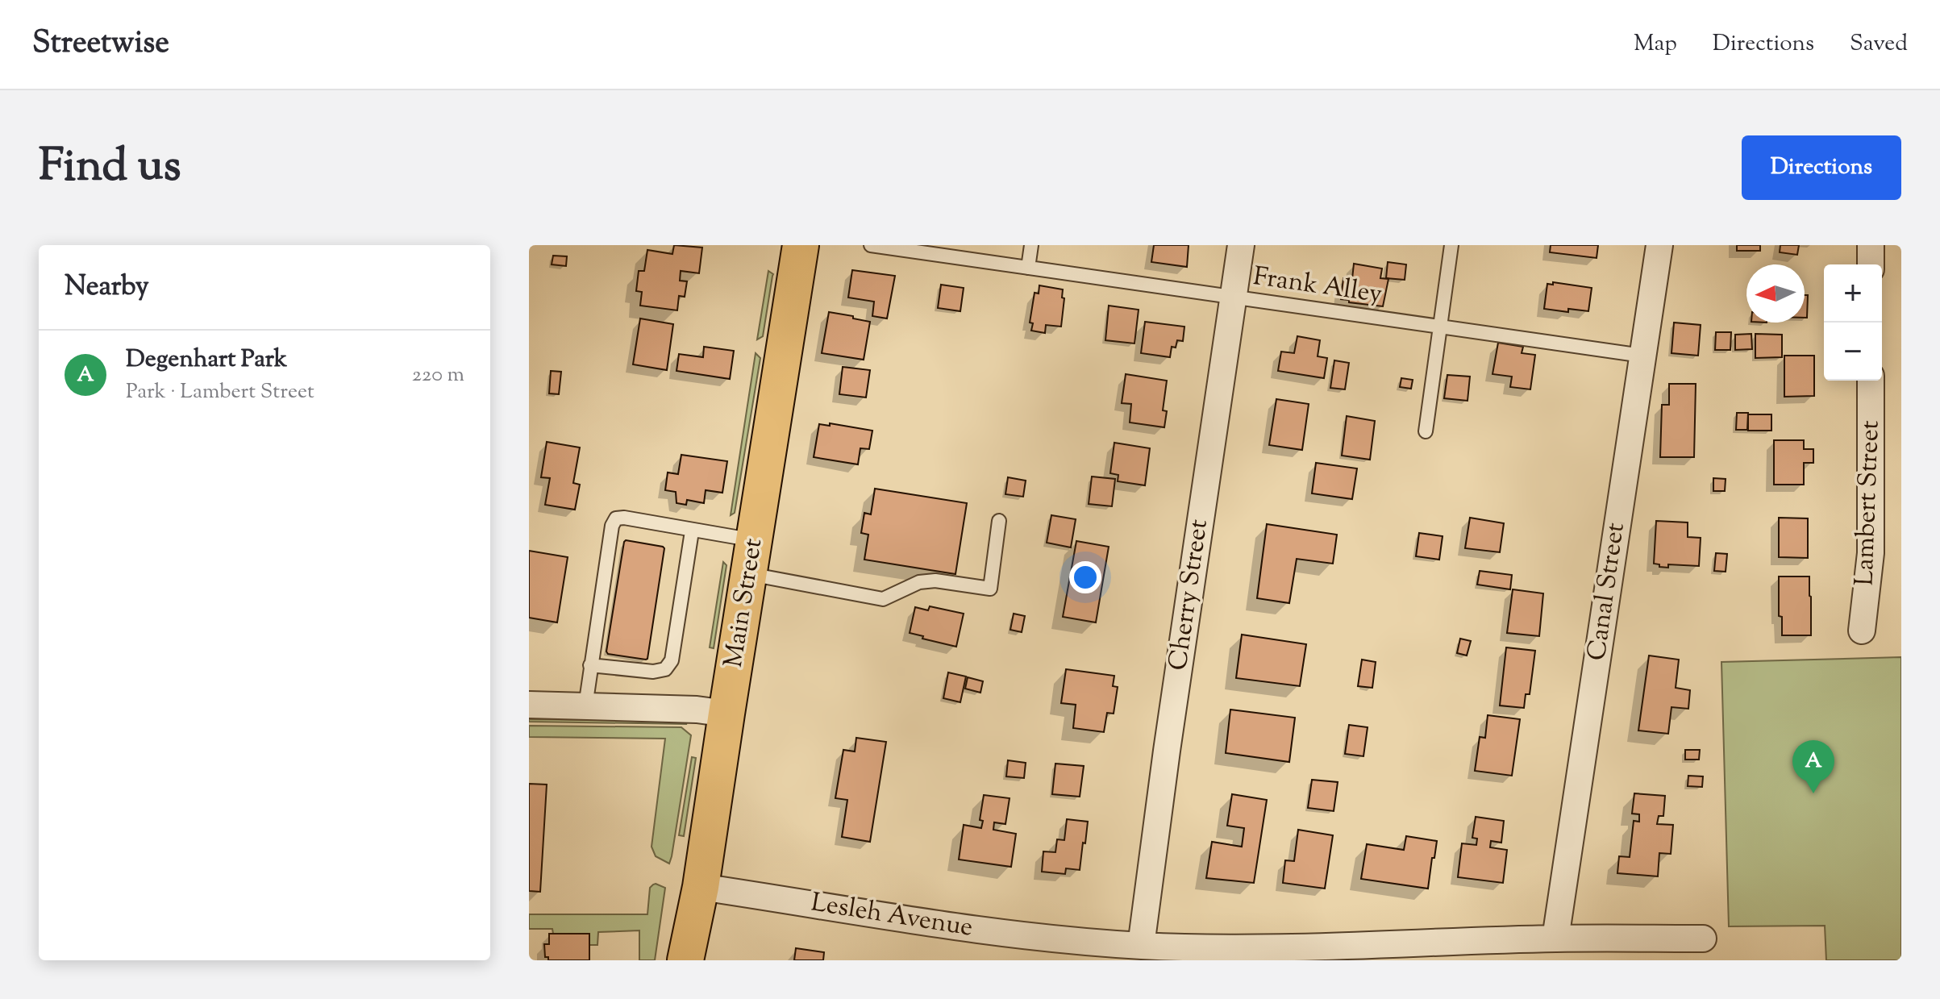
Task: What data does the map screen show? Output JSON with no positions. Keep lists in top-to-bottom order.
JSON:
{
  "streets": {
    "main road": ["Main Street"],
    "street": [
      "Lambert Street",
      "Canal Street",
      "Cherry Street",
      "Lesleh Avenue"
    ],
    "lane": ["Frank Alley"]
  },
  "crossings": [
    ["Frank Alley", "Canal Street"],
    ["Frank Alley", "Cherry Street"],
    ["Canal Street", "Lesleh Avenue"],
    ["Cherry Street", "Lesleh Avenue"],
    ["Main Street", "Lesleh Avenue"]
  ],
  "north": "left",
  "page": {
    "header": "Streetwise",
    "nav": ["Map", "Directions", "Saved"],
    "title": "Find us",
    "buttons": "Directions",
    "heading": "Nearby",
    "map_buttons": ["+", "−"],
    "list": [
      {
        "mark": "A",
        "name": "Degenhart Park",
        "note": "Park · Lambert Street",
        "value": "220 m"
      }
    ],
    "pins": "A"
  }
}
